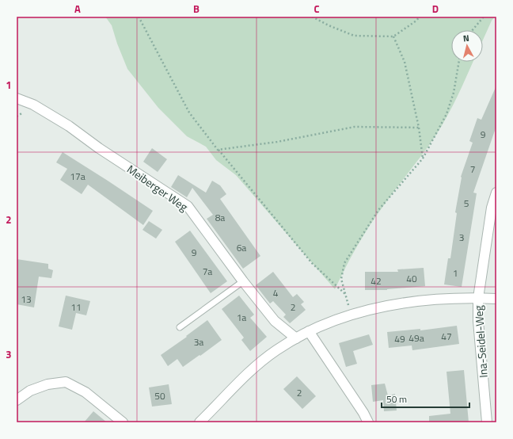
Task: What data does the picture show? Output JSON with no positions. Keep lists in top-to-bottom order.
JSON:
{
  "streets": {
    "street": ["Meiberger Weg", "Ina-Seidel-Weg"]
  },
  "house_numbers": [
    "9",
    "7",
    "17a",
    "5",
    "8a",
    "3",
    "6a",
    "9",
    "7a",
    "1",
    "40",
    "42",
    "4",
    "13",
    "11",
    "2",
    "1a",
    "47",
    "49a",
    "49",
    "3a",
    "2",
    "50"
  ],
  "scale_bar": "50 m",
  "north": "top",
  "grid": {
    "columns": [
      "A",
      "B",
      "C",
      "D"
    ],
    "rows": ["1", "2", "3"]
  }
}
